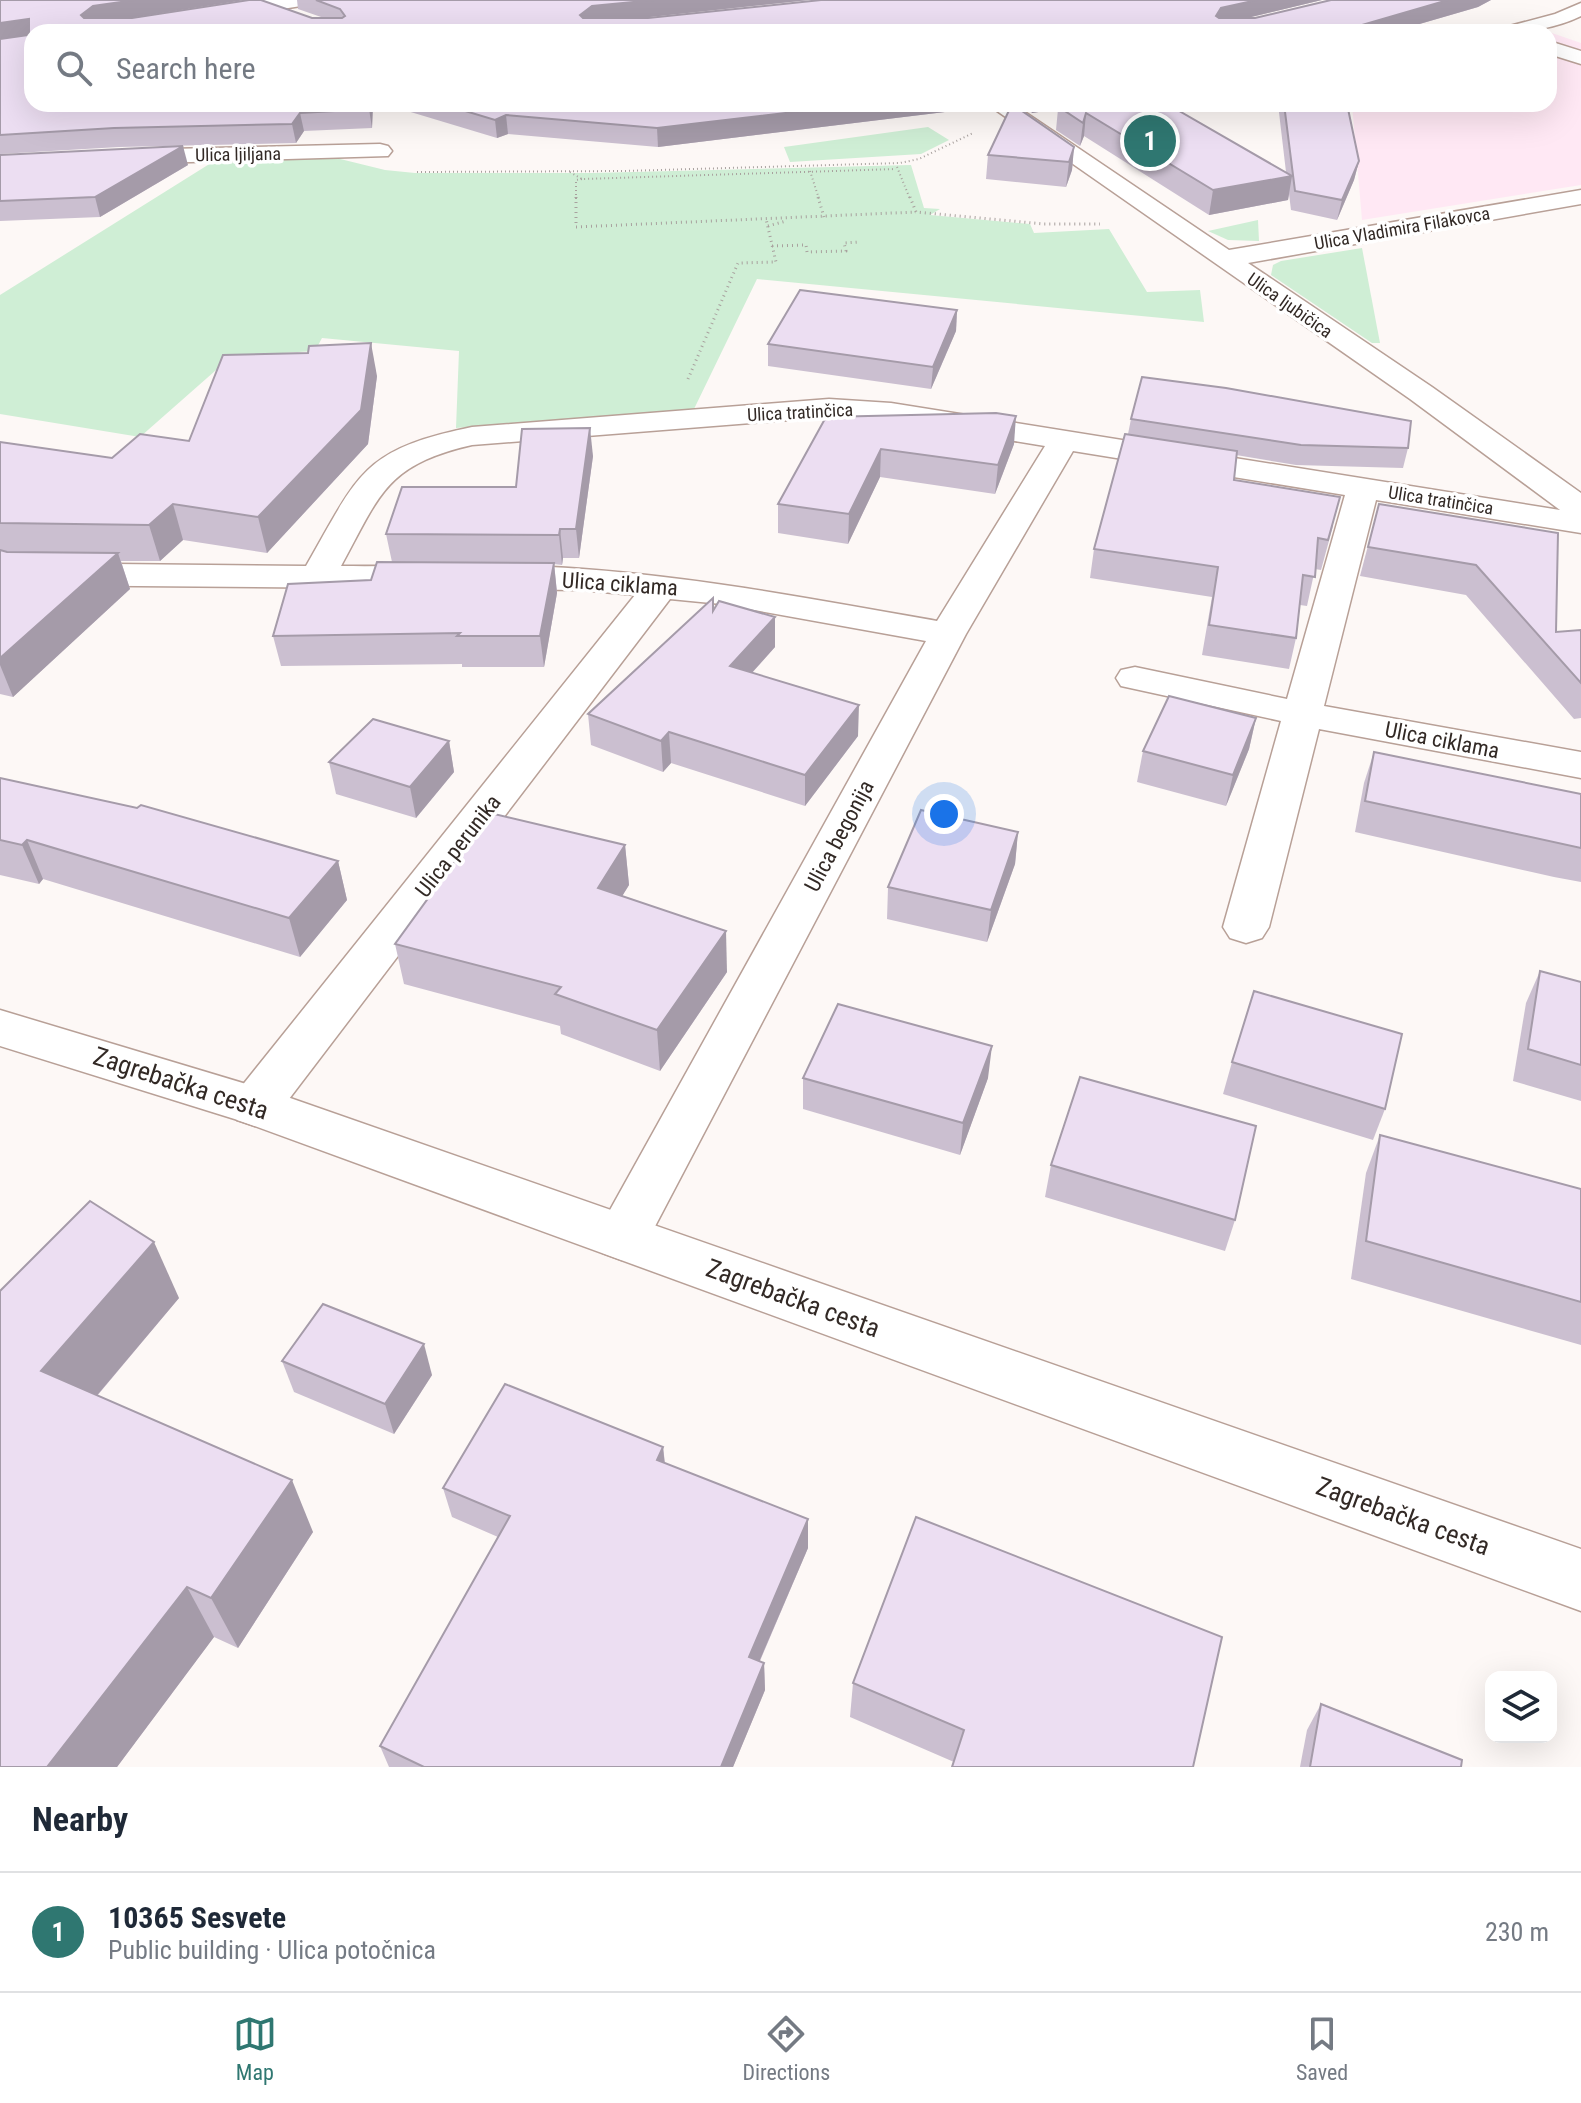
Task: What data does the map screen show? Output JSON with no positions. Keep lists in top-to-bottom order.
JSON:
{
  "streets": {
    "street": [
      "Ulica ljiljana",
      "Ulica Vladimira Filakovca",
      "Ulica ljubičica",
      "Ulica tratinčica",
      "Ulica ciklama",
      "Ulica begonija",
      "Ulica perunika",
      "Zagrebačka cesta"
    ]
  },
  "crossings": [
    ["Ulica Vladimira Filakovca", "Ulica ljubičica"],
    ["Ulica tratinčica", "Ulica ciklama"],
    ["Ulica tratinčica", "Ulica begonija"],
    ["Ulica ciklama", "Ulica begonija"],
    ["Ulica ciklama", "Ulica perunika"],
    ["Ulica begonija", "Zagrebačka cesta"],
    ["Ulica perunika", "Zagrebačka cesta"]
  ],
  "page": {
    "search": "Search here",
    "pins": "1",
    "heading": "Nearby",
    "list": [
      {
        "mark": "1",
        "name": "10365 Sesvete",
        "note": "Public building · Ulica potočnica",
        "value": "230 m"
      }
    ],
    "nav": ["Map", "Directions", "Saved"]
  }
}
